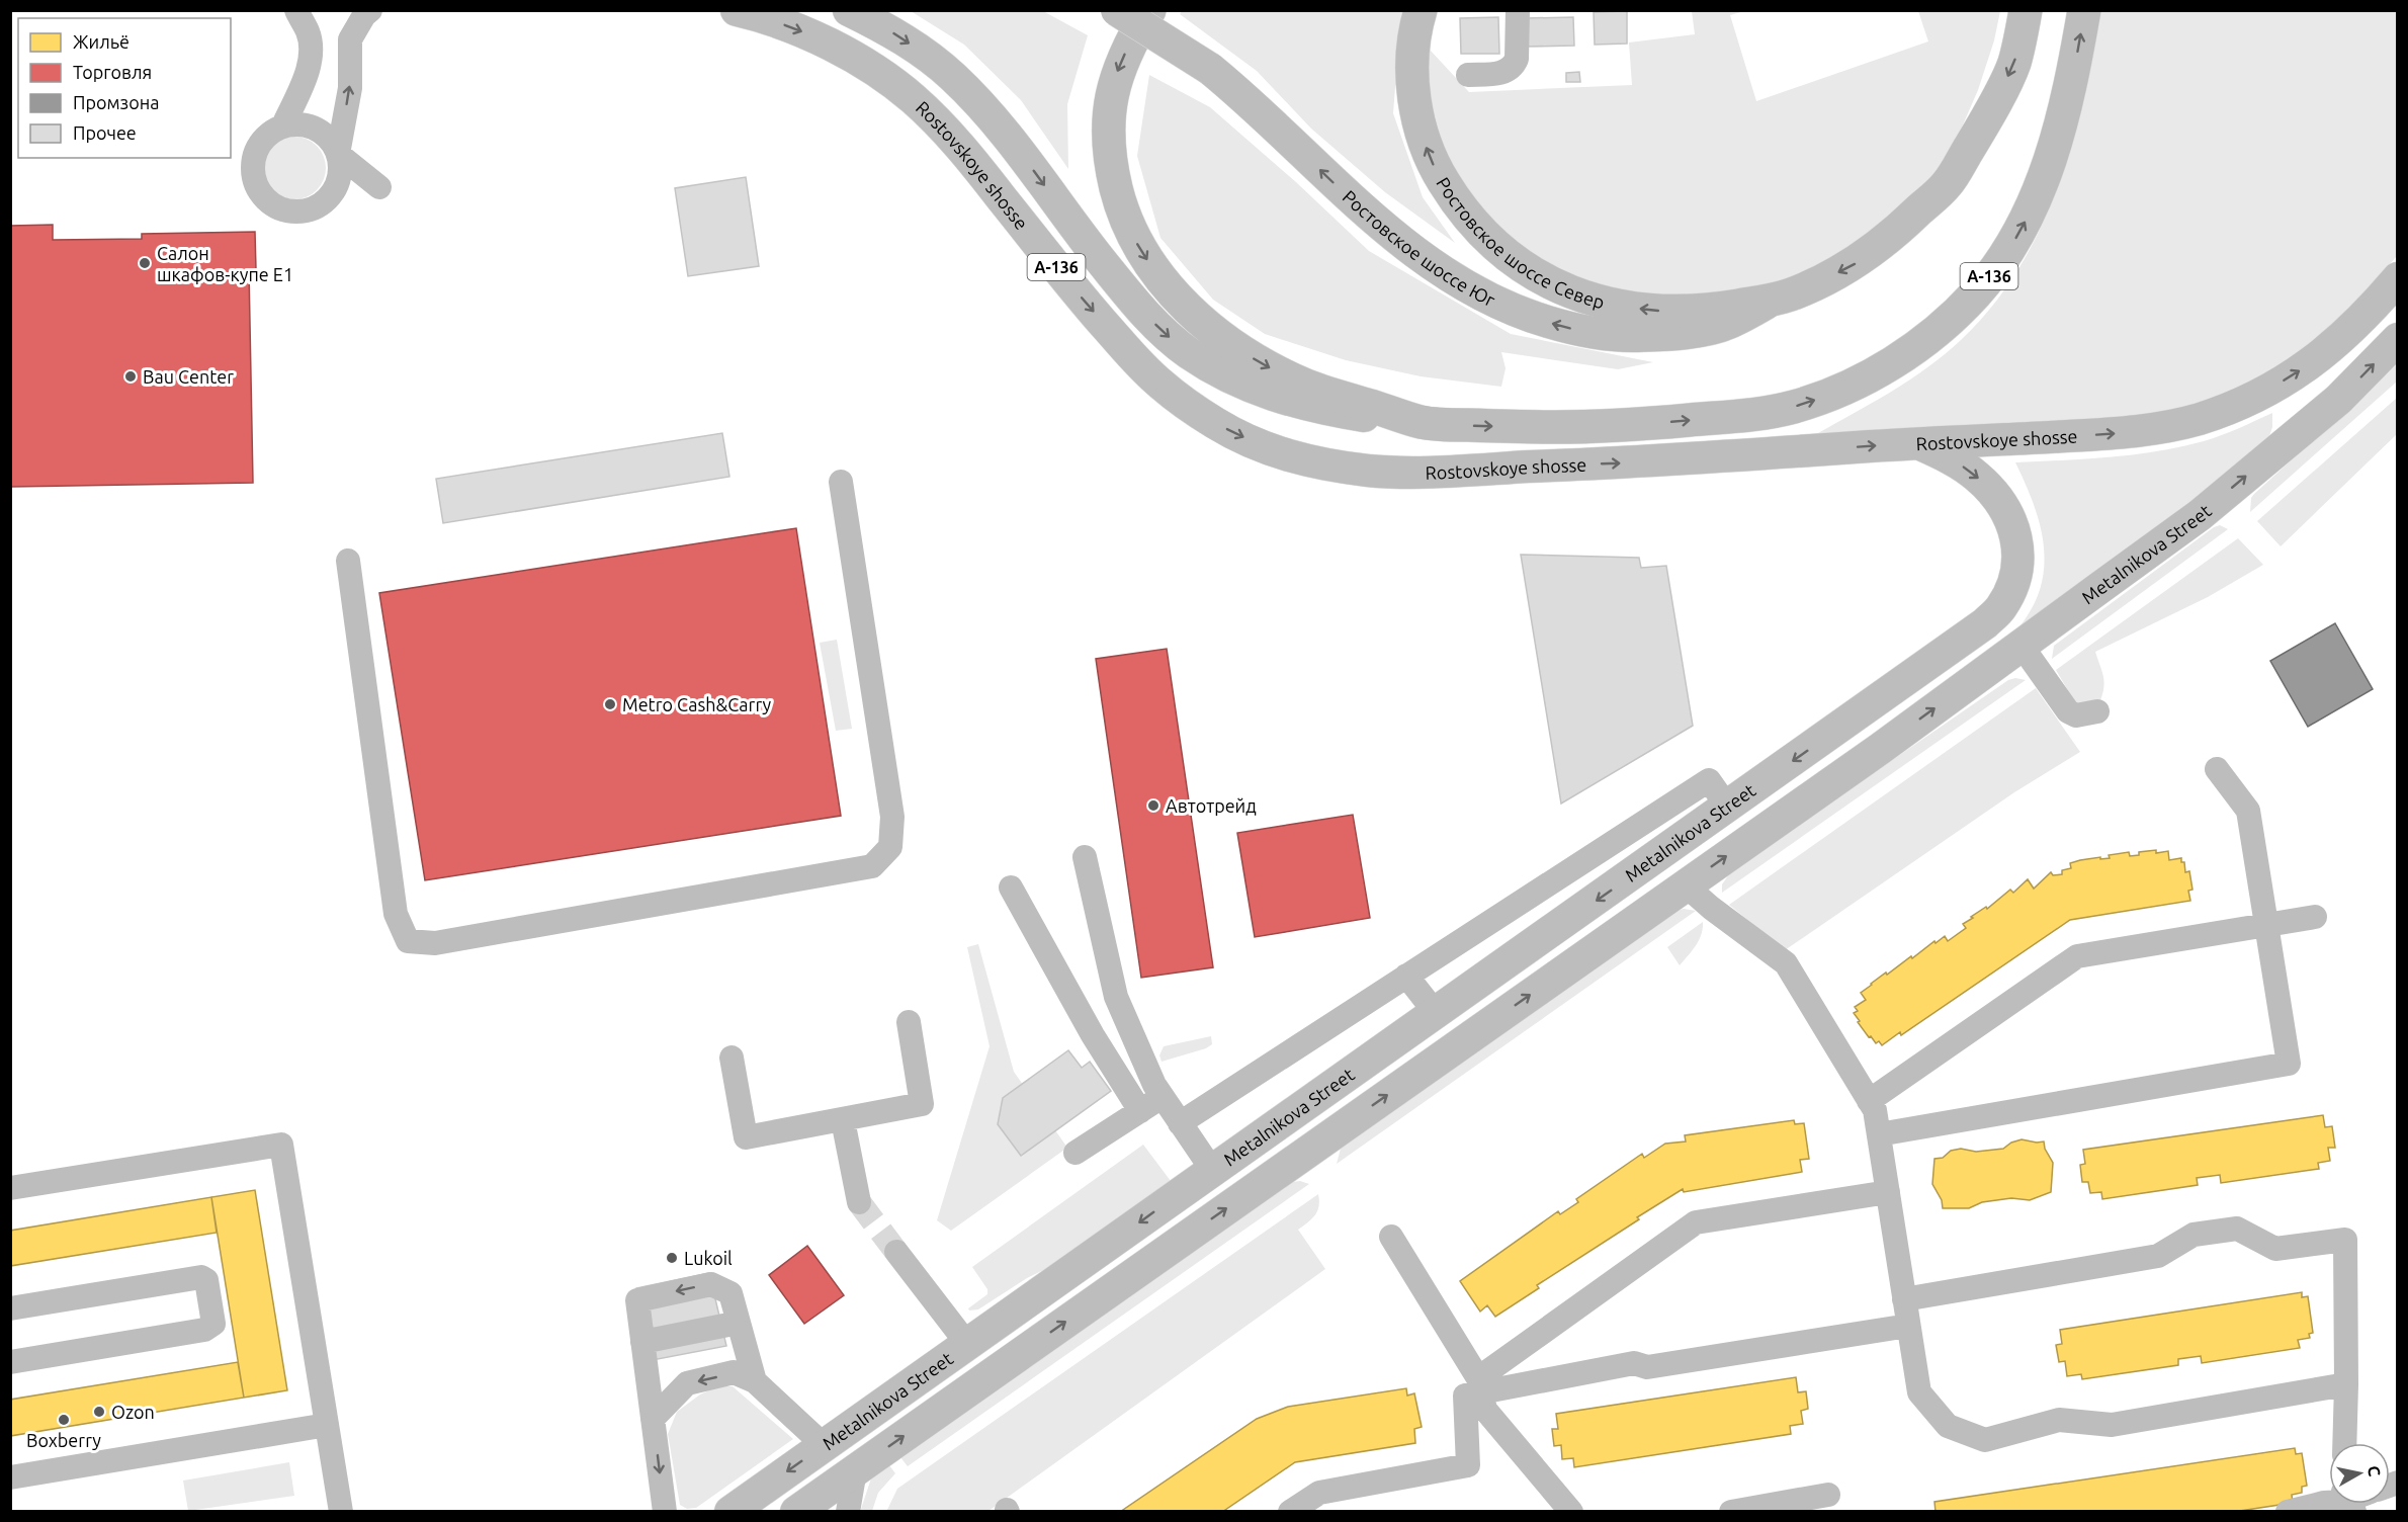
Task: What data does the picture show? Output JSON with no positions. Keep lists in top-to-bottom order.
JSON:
{
  "streets": {
    "highway": ["Ростовское шоссе Север", "А-136"],
    "main road": ["Rostovskoye shosse", "Ростовское шоссе Юг", "Metalnikova Street"]
  },
  "crossings": [
    ["Rostovskoye shosse", "Metalnikova Street"],
    ["Ростовское шоссе Север", "Ростовское шоссе Юг"]
  ],
  "one_way": ["Rostovskoye shosse"],
  "places": [
    "Салон шкафов-купе Е1",
    "Bau Center",
    "Metro Cash&Carry",
    "Автотрейд",
    "Lukoil",
    "Ozon",
    "Boxberry"
  ],
  "legend": [
    "Жильё",
    "Торговля",
    "Промзона",
    "Прочее"
  ],
  "north": "right"
}
